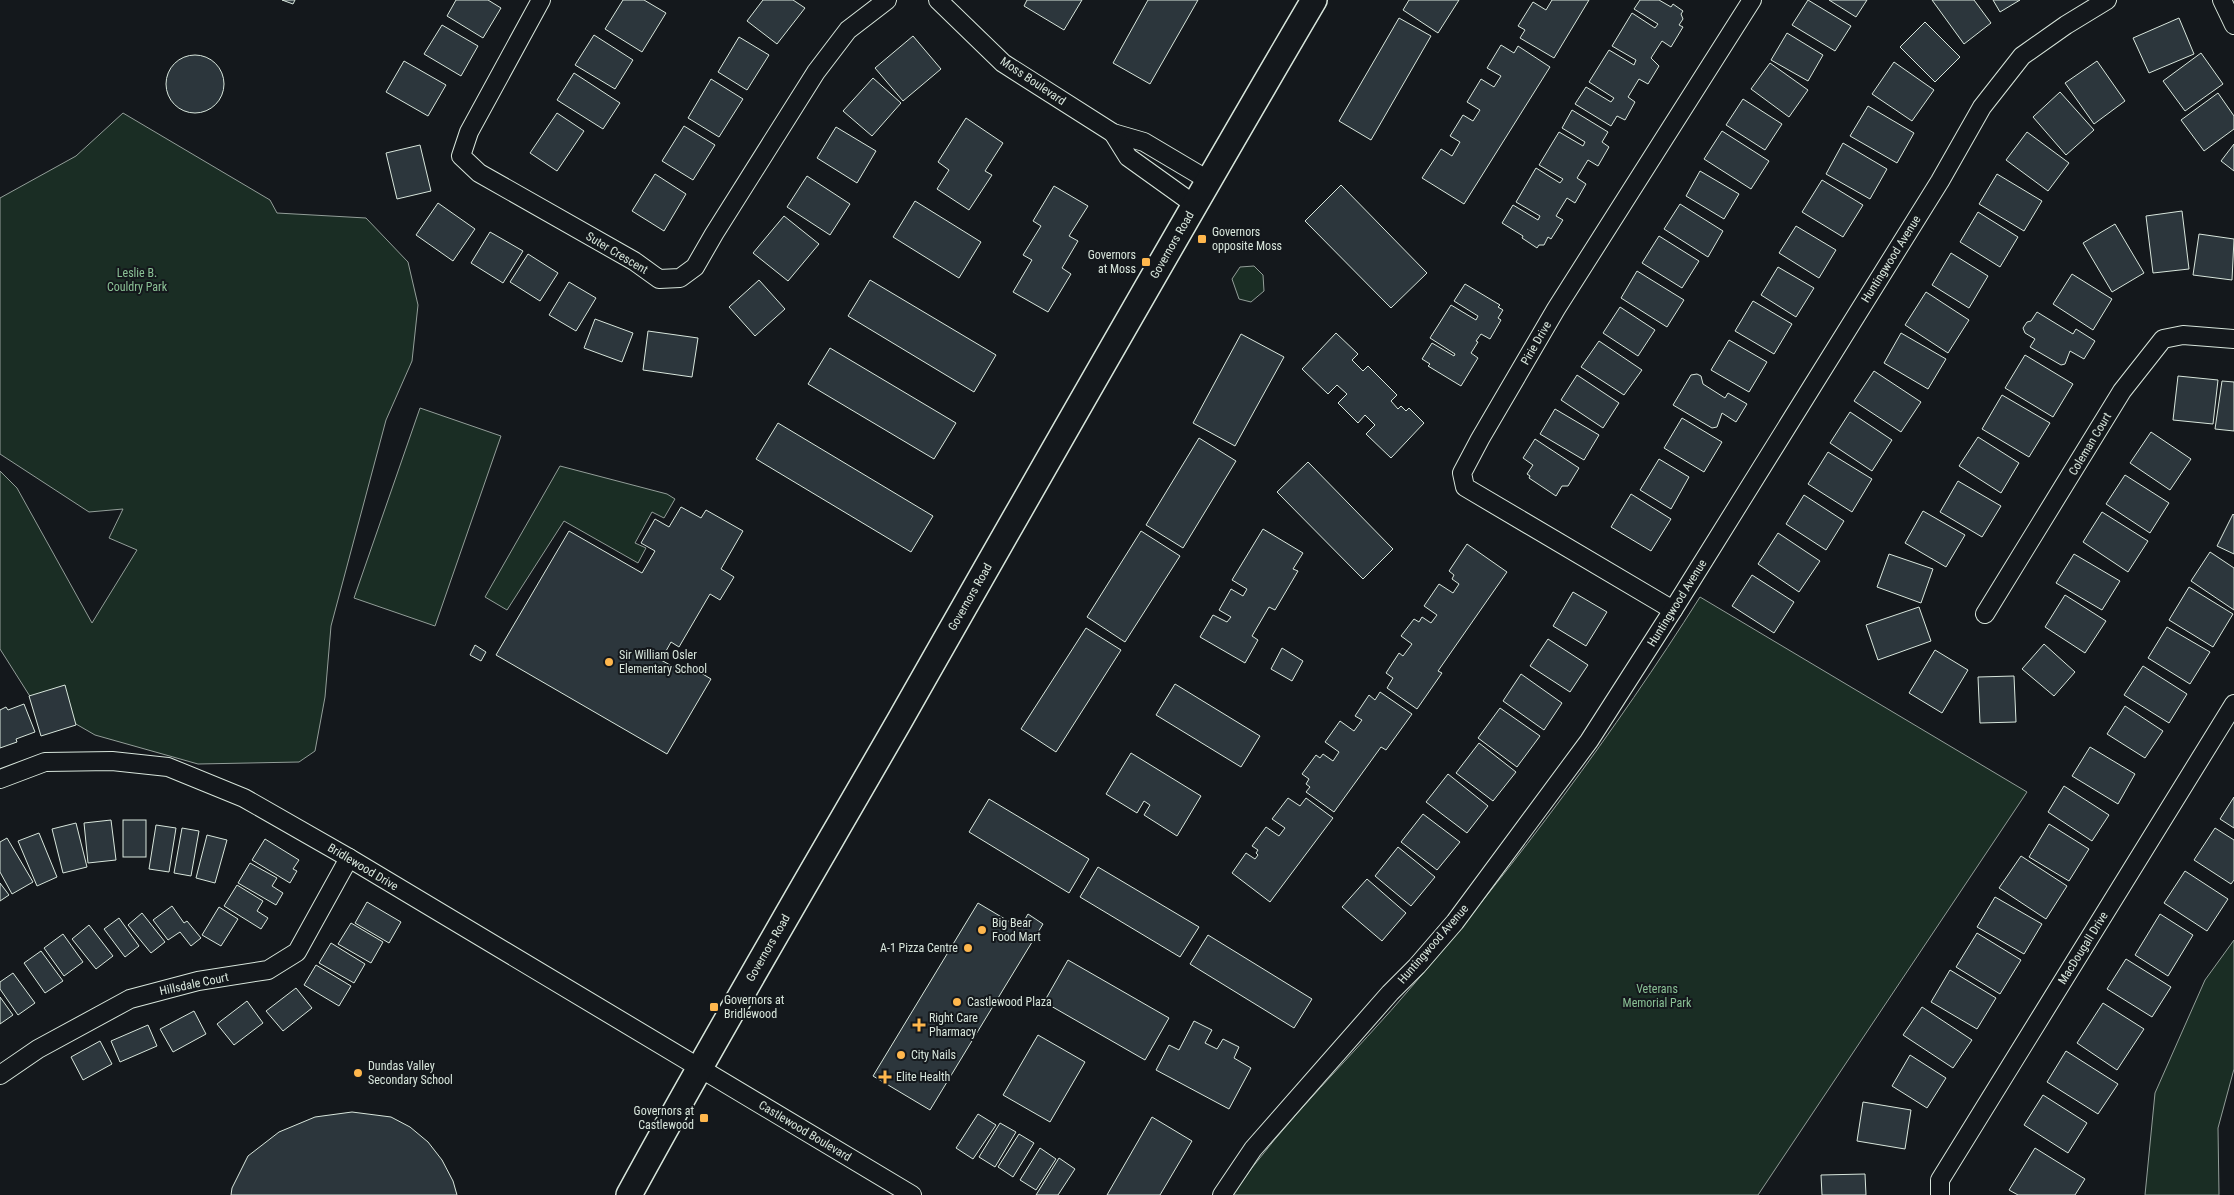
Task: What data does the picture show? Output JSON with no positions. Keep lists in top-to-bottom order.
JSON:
{
  "streets": {
    "main road": ["Governors Road"],
    "street": [
      "Moss Boulevard",
      "Suter Crescent",
      "Huntingwood Avenue",
      "Pirie Drive",
      "Coleman Court",
      "Bridlewood Drive",
      "MacDougall Drive",
      "Hillsdale Court",
      "Castlewood Boulevard"
    ]
  },
  "crossings": [
    ["Moss Boulevard", "Governors Road"],
    ["Governors Road", "Bridlewood Drive"],
    ["Governors Road", "Castlewood Boulevard"],
    ["Huntingwood Avenue", "Pirie Drive"],
    ["Bridlewood Drive", "Hillsdale Court"],
    ["Bridlewood Drive", "Castlewood Boulevard"]
  ],
  "parks": ["Leslie B. Couldry Park", "Veterans Memorial Park"],
  "places": {
    "transit": [
      "Governors opposite Moss",
      "Governors at Moss",
      "Governors at Bridlewood",
      "Governors at Castlewood"
    ],
    "other": [
      "Sir William Osler Elementary School",
      "Big Bear Food Mart",
      "A-1 Pizza Centre",
      "Castlewood Plaza",
      "City Nails",
      "Dundas Valley Secondary School"
    ],
    "health": ["Right Care Pharmacy", "Elite Health"]
  }
}
